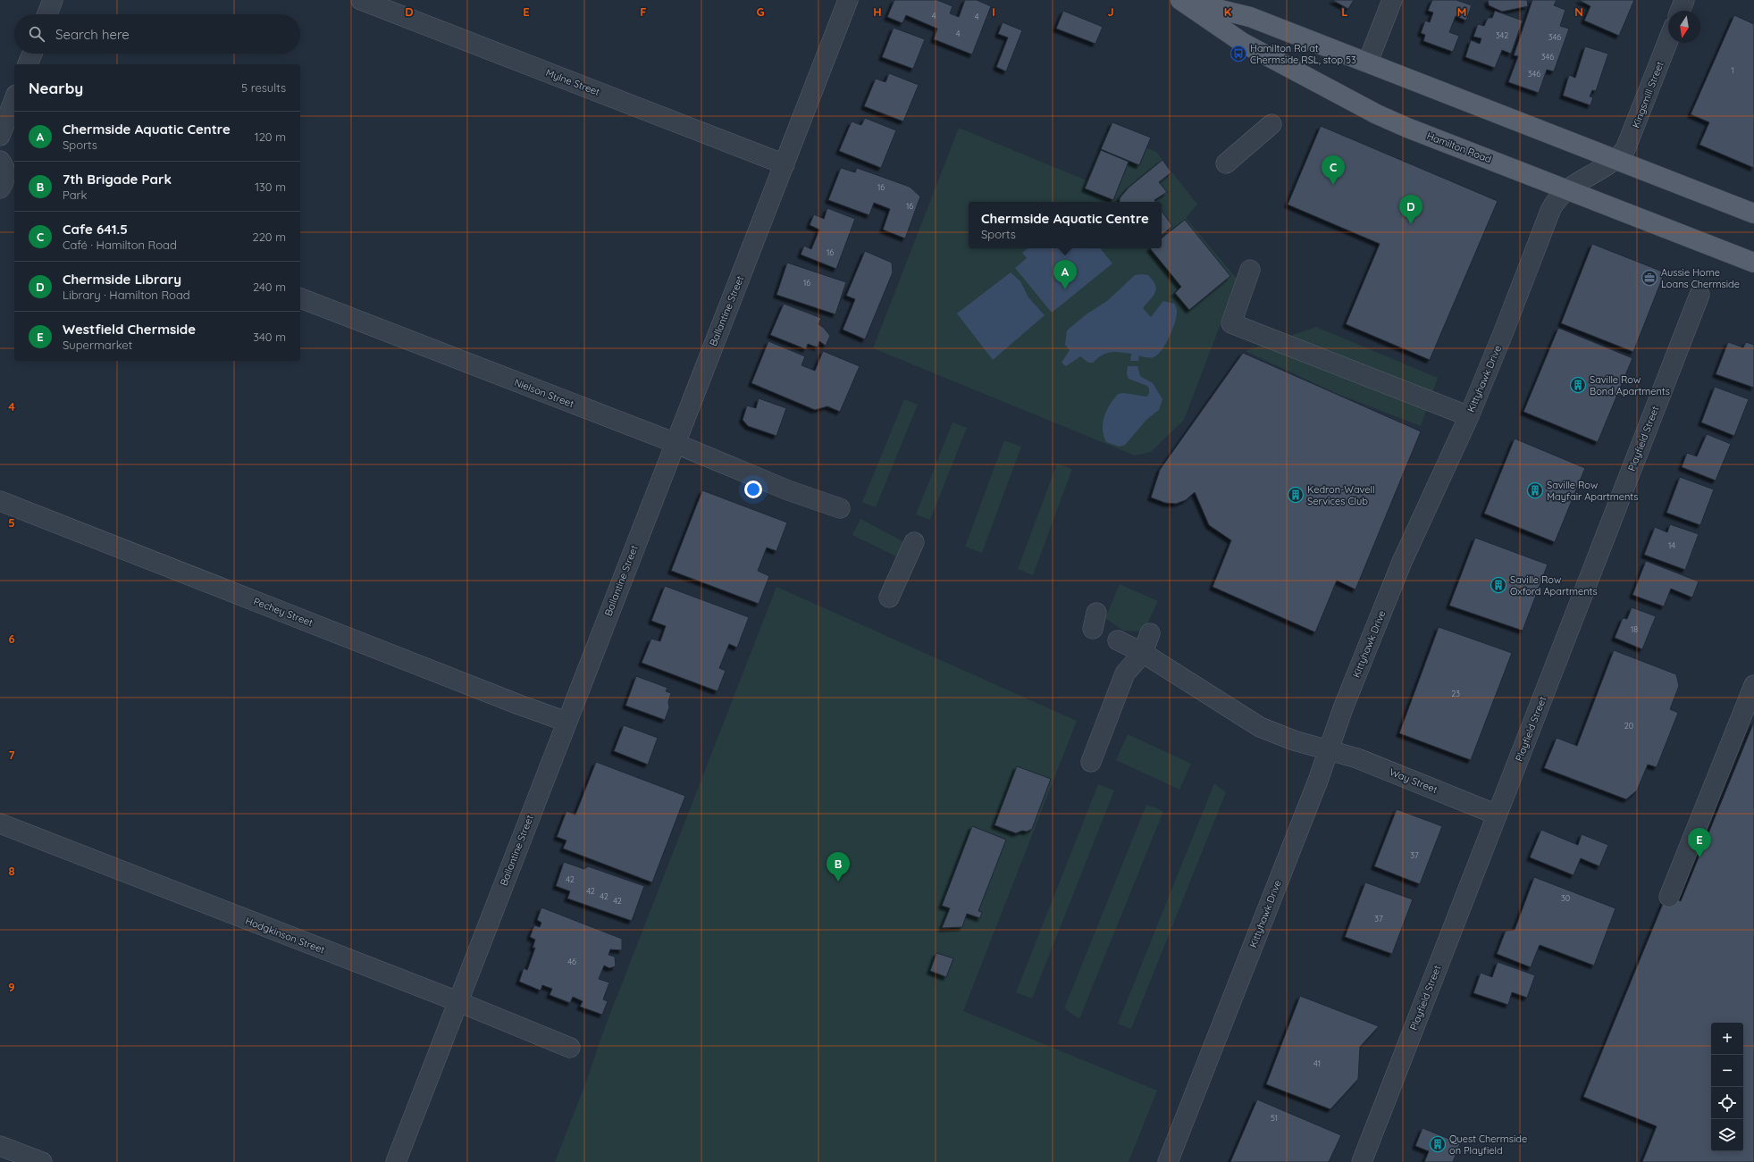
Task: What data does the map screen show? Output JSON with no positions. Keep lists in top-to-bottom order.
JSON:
{
  "streets": {
    "main road": ["Hamilton Road"],
    "street": [
      "Mylne Street",
      "Kingsmill Street",
      "Ballantine Street",
      "Kittyhawk Drive",
      "Nielson Street",
      "Playfield Street",
      "Pechey Street",
      "Way Street",
      "Hodgkinson Street"
    ]
  },
  "crossings": [
    ["Mylne Street", "Ballantine Street"],
    ["Kingsmill Street", "Hamilton Road"],
    ["Kingsmill Street", "Kittyhawk Drive"],
    ["Hamilton Road", "Kittyhawk Drive"],
    ["Ballantine Street", "Nielson Street"],
    ["Ballantine Street", "Pechey Street"],
    ["Ballantine Street", "Hodgkinson Street"],
    ["Kittyhawk Drive", "Way Street"],
    ["Playfield Street", "Way Street"]
  ],
  "places": {
    "bus stop": ["Hamilton Rd at Chermside RSL, stop 53"],
    "office": ["Aussie Home Loans Chermside"],
    "building": [
      "Saville Row Bond Apartments",
      "Saville Row Mayfair Apartments",
      "Kedron-Wavell Services Club",
      "Saville Row Oxford Apartments",
      "Quest Chermside on Playfield"
    ]
  },
  "house_numbers": [
    "4",
    "4",
    "4",
    "342",
    "346",
    "346",
    "1",
    "346",
    "16",
    "16",
    "16",
    "16",
    "14",
    "18",
    "23",
    "20",
    "37",
    "42",
    "42",
    "42",
    "30",
    "42",
    "37",
    "46",
    "41",
    "51"
  ],
  "north": "bottom",
  "page": {
    "search": "Search here",
    "heading": ["Nearby", "5 results"],
    "list": [
      {
        "mark": "A",
        "name": "Chermside Aquatic Centre",
        "note": "Sports",
        "value": "120 m"
      },
      {
        "mark": "B",
        "name": "7th Brigade Park",
        "note": "Park",
        "value": "130 m"
      },
      {
        "mark": "C",
        "name": "Cafe 641.5",
        "note": "Café · Hamilton Road",
        "value": "220 m"
      },
      {
        "mark": "D",
        "name": "Chermside Library",
        "note": "Library · Hamilton Road",
        "value": "240 m"
      },
      {
        "mark": "E",
        "name": "Westfield Chermside",
        "note": "Supermarket",
        "value": "340 m"
      }
    ],
    "pins": [
      "C",
      "D",
      "A",
      "E",
      "B"
    ],
    "popup": ["Chermside Aquatic Centre", "Sports"],
    "map_buttons": ["+", "−"]
  },
  "grid": {
    "columns": [
      "D",
      "E",
      "F",
      "G",
      "H",
      "I",
      "J",
      "K",
      "L",
      "M",
      "N"
    ],
    "rows": [
      "4",
      "5",
      "6",
      "7",
      "8",
      "9"
    ]
  }
}
